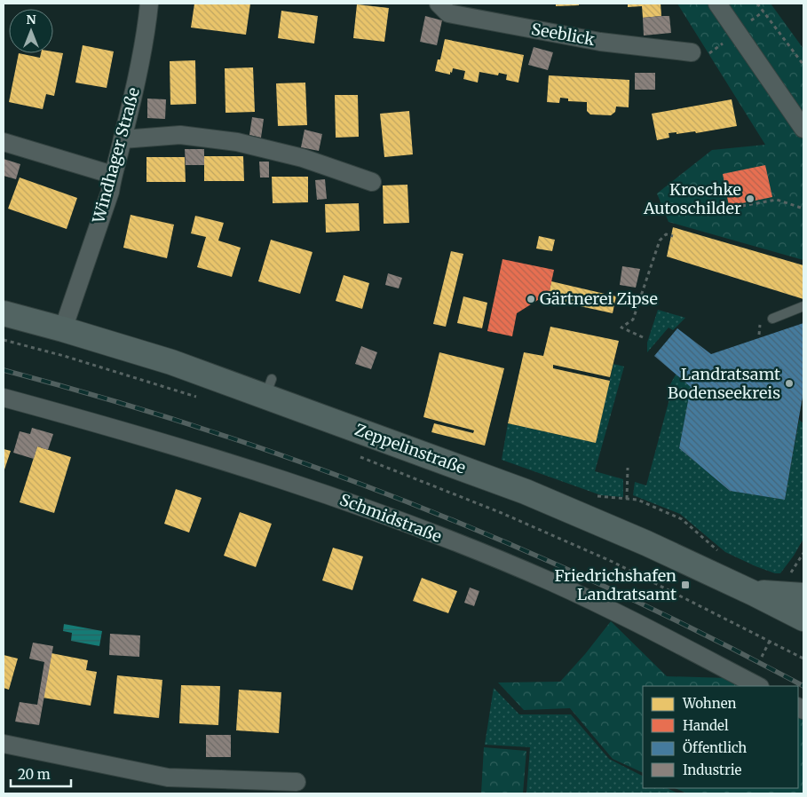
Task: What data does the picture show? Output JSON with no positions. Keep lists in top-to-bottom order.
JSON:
{
  "streets": {
    "main road": ["Zeppelinstraße"],
    "street": ["Seeblick", "Windhager Straße", "Schmidstraße"]
  },
  "crossings": [
    ["Windhager Straße", "Zeppelinstraße"]
  ],
  "places": {
    "other": ["Kroschke Autoschilder", "Gärtnerei Zipse", "Landratsamt Bodenseekreis"],
    "transit": ["Friedrichshafen Landratsamt"]
  },
  "legend": [
    "Wohnen",
    "Handel",
    "Öffentlich",
    "Industrie"
  ],
  "scale_bar": "20 m",
  "north": "top"
}
